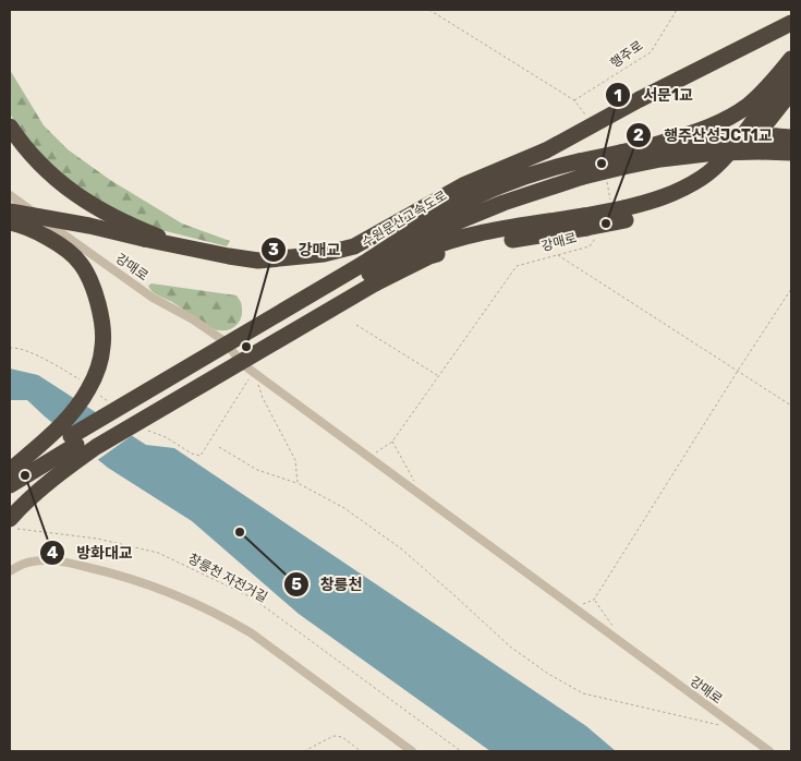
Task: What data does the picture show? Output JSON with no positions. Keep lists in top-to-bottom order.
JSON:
{
  "streets": {
    "highway": ["수원문산고속도로"],
    "street": ["강매로"],
    "path": ["행주로", "창릉천 자전거길"]
  },
  "places": [
    "서문1교",
    "행주산성JCT1교",
    "강매교",
    "방화대교",
    "창릉천"
  ]
}
